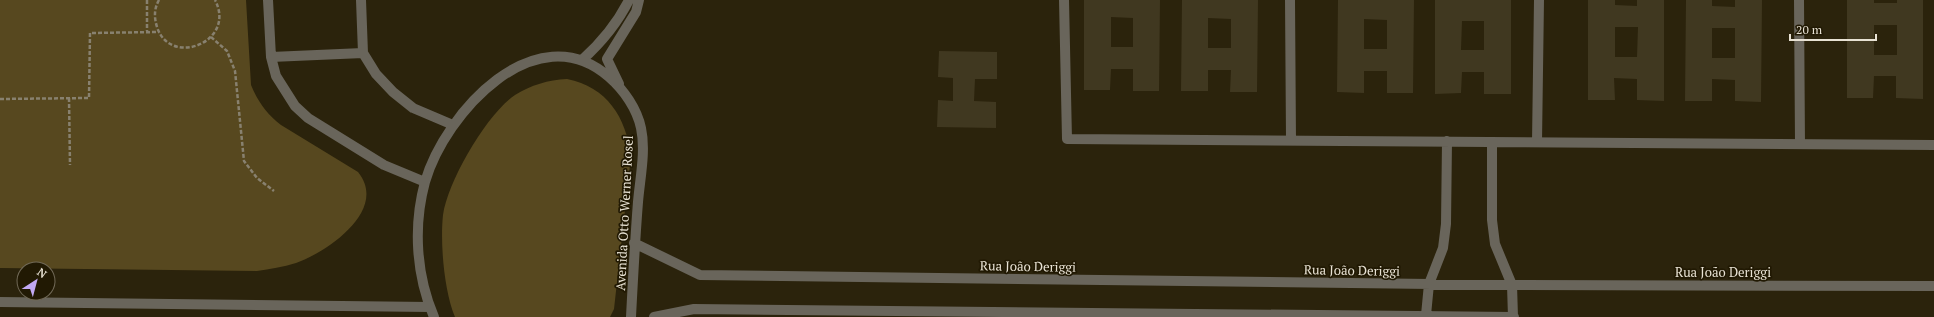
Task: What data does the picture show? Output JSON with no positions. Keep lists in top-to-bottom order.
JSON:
{
  "streets": {
    "street": ["Avenida Otto Werner Rosel", "Rua João Deriggi"]
  },
  "crossings": [
    ["Avenida Otto Werner Rosel", "Rua João Deriggi"]
  ],
  "scale_bar": "20 m",
  "north": "top right"
}
